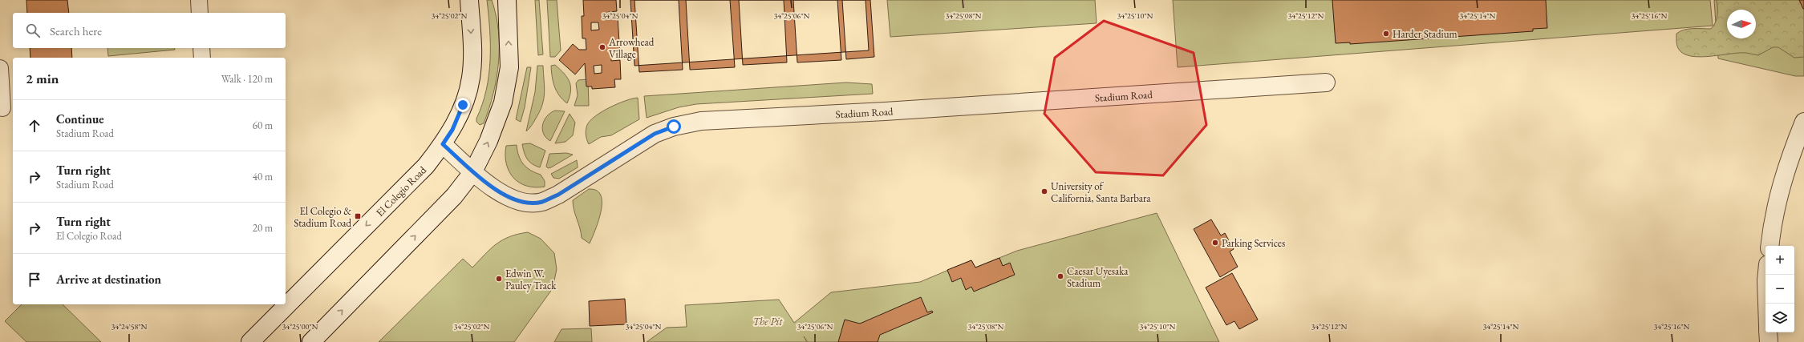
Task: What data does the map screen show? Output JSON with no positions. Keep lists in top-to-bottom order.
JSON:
{
  "streets": {
    "street": ["Stadium Road", "El Colegio Road"]
  },
  "crossings": [
    ["Stadium Road", "El Colegio Road"]
  ],
  "parks": ["The Pit"],
  "places": {
    "other": [
      "Harder Stadium",
      "Arrowhead Village",
      "University of California, Santa Barbara",
      "Parking Services",
      "Caesar Uyesaka Stadium",
      "Edwin W. Pauley Track"
    ],
    "transit": ["El Colegio & Stadium Road"]
  },
  "north": "right",
  "page": {
    "search": "Search here",
    "heading": ["2 min", "Walk · 120 m"],
    "list": [
      ["Continue", "Stadium Road", "60 m"],
      ["Turn right", "Stadium Road", "40 m"],
      ["Turn right", "El Colegio Road", "20 m"],
      "Arrive at destination"
    ],
    "map_buttons": ["+", "−"]
  },
  "coordinates": [
    "34°25'02\"N",
    "34°25'04\"N",
    "34°25'06\"N",
    "34°25'08\"N",
    "34°25'10\"N",
    "34°25'12\"N",
    "34°25'14\"N",
    "34°25'16\"N",
    "34°24'58\"N",
    "34°25'00\"N"
  ]
}
